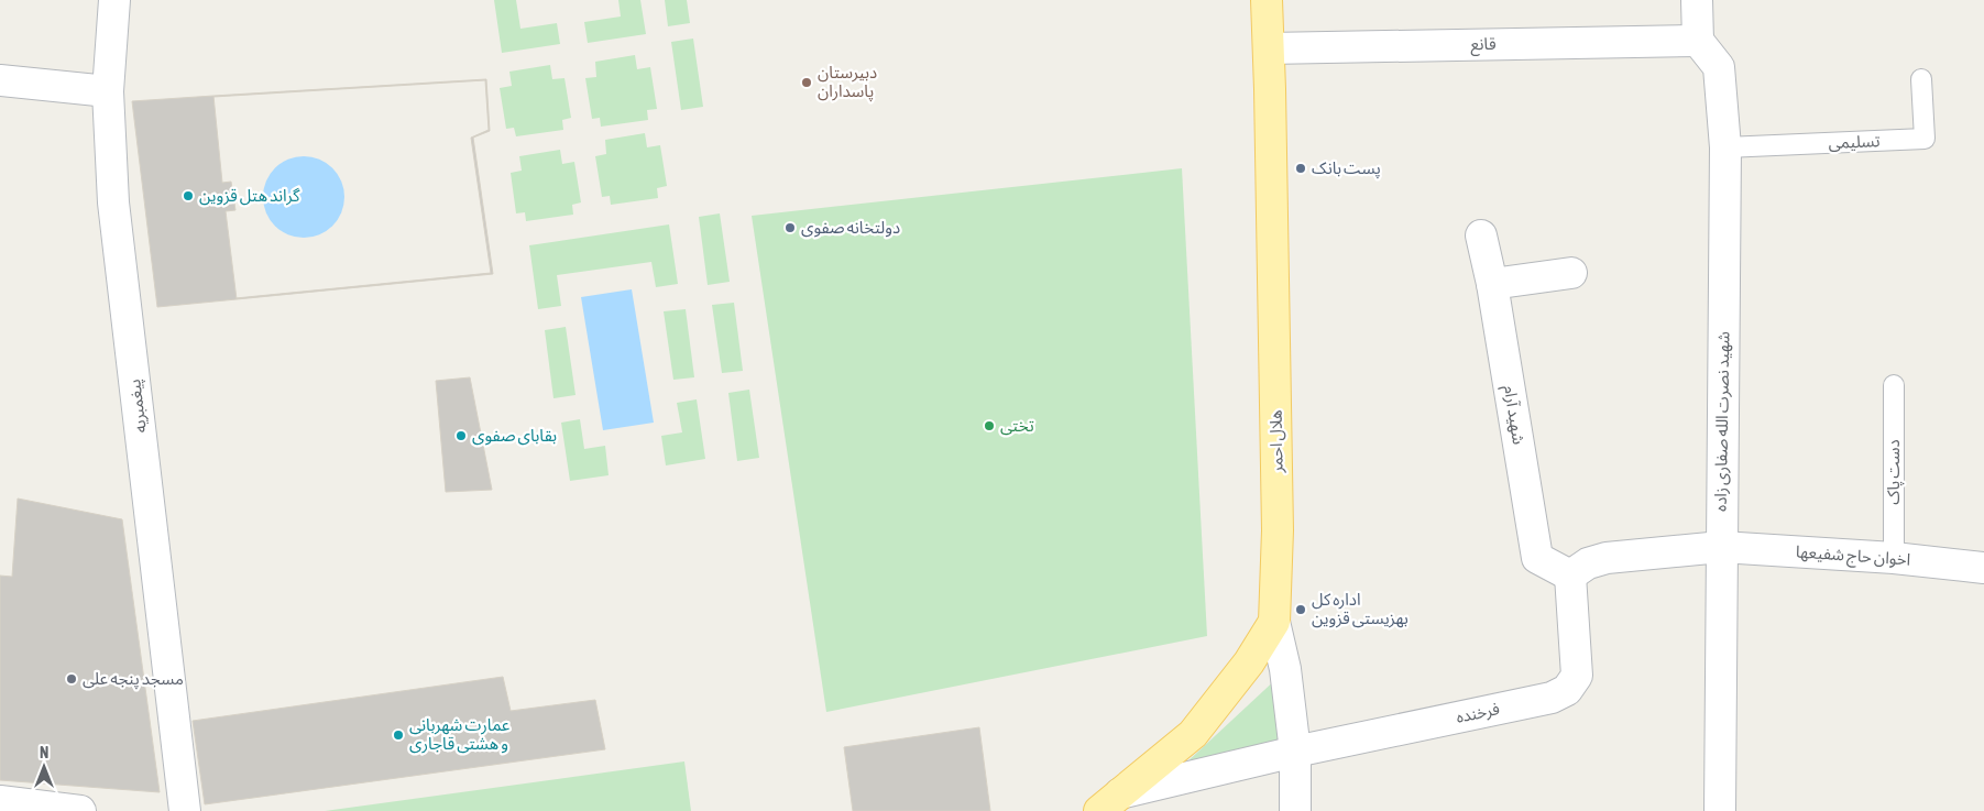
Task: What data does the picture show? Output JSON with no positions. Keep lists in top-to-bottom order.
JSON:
{
  "streets": {
    "main road": ["هلال احمر"],
    "street": [
      "قانع",
      "پیغمبریه",
      "شهید آرام",
      "شهید نصرت الله صفاری زاده",
      "اخوان حاج شفیعها",
      "فرخنده"
    ],
    "lane": ["تسلیمی", "دست پاک"]
  },
  "crossings": [
    ["قانع", "شهید نصرت الله صفاری زاده"],
    ["قانع", "هلال احمر"],
    ["تسلیمی", "شهید نصرت الله صفاری زاده"],
    ["شهید آرام", "فرخنده"],
    ["شهید نصرت الله صفاری زاده", "اخوان حاج شفیعها"],
    ["هلال احمر", "فرخنده"],
    ["دست پاک", "اخوان حاج شفیعها"]
  ],
  "places": [
    "دبیرستان پاسداران",
    "پست بانک",
    "گراند هتل قزوین",
    "دولتخانه صفوی",
    "تختی",
    "بقابای صفوی",
    "اداره کل بهزیستی قزوین",
    "مسجد پنجه علی",
    "عمارت شهربانی و هشتی قاجاری"
  ],
  "north": "top"
}
